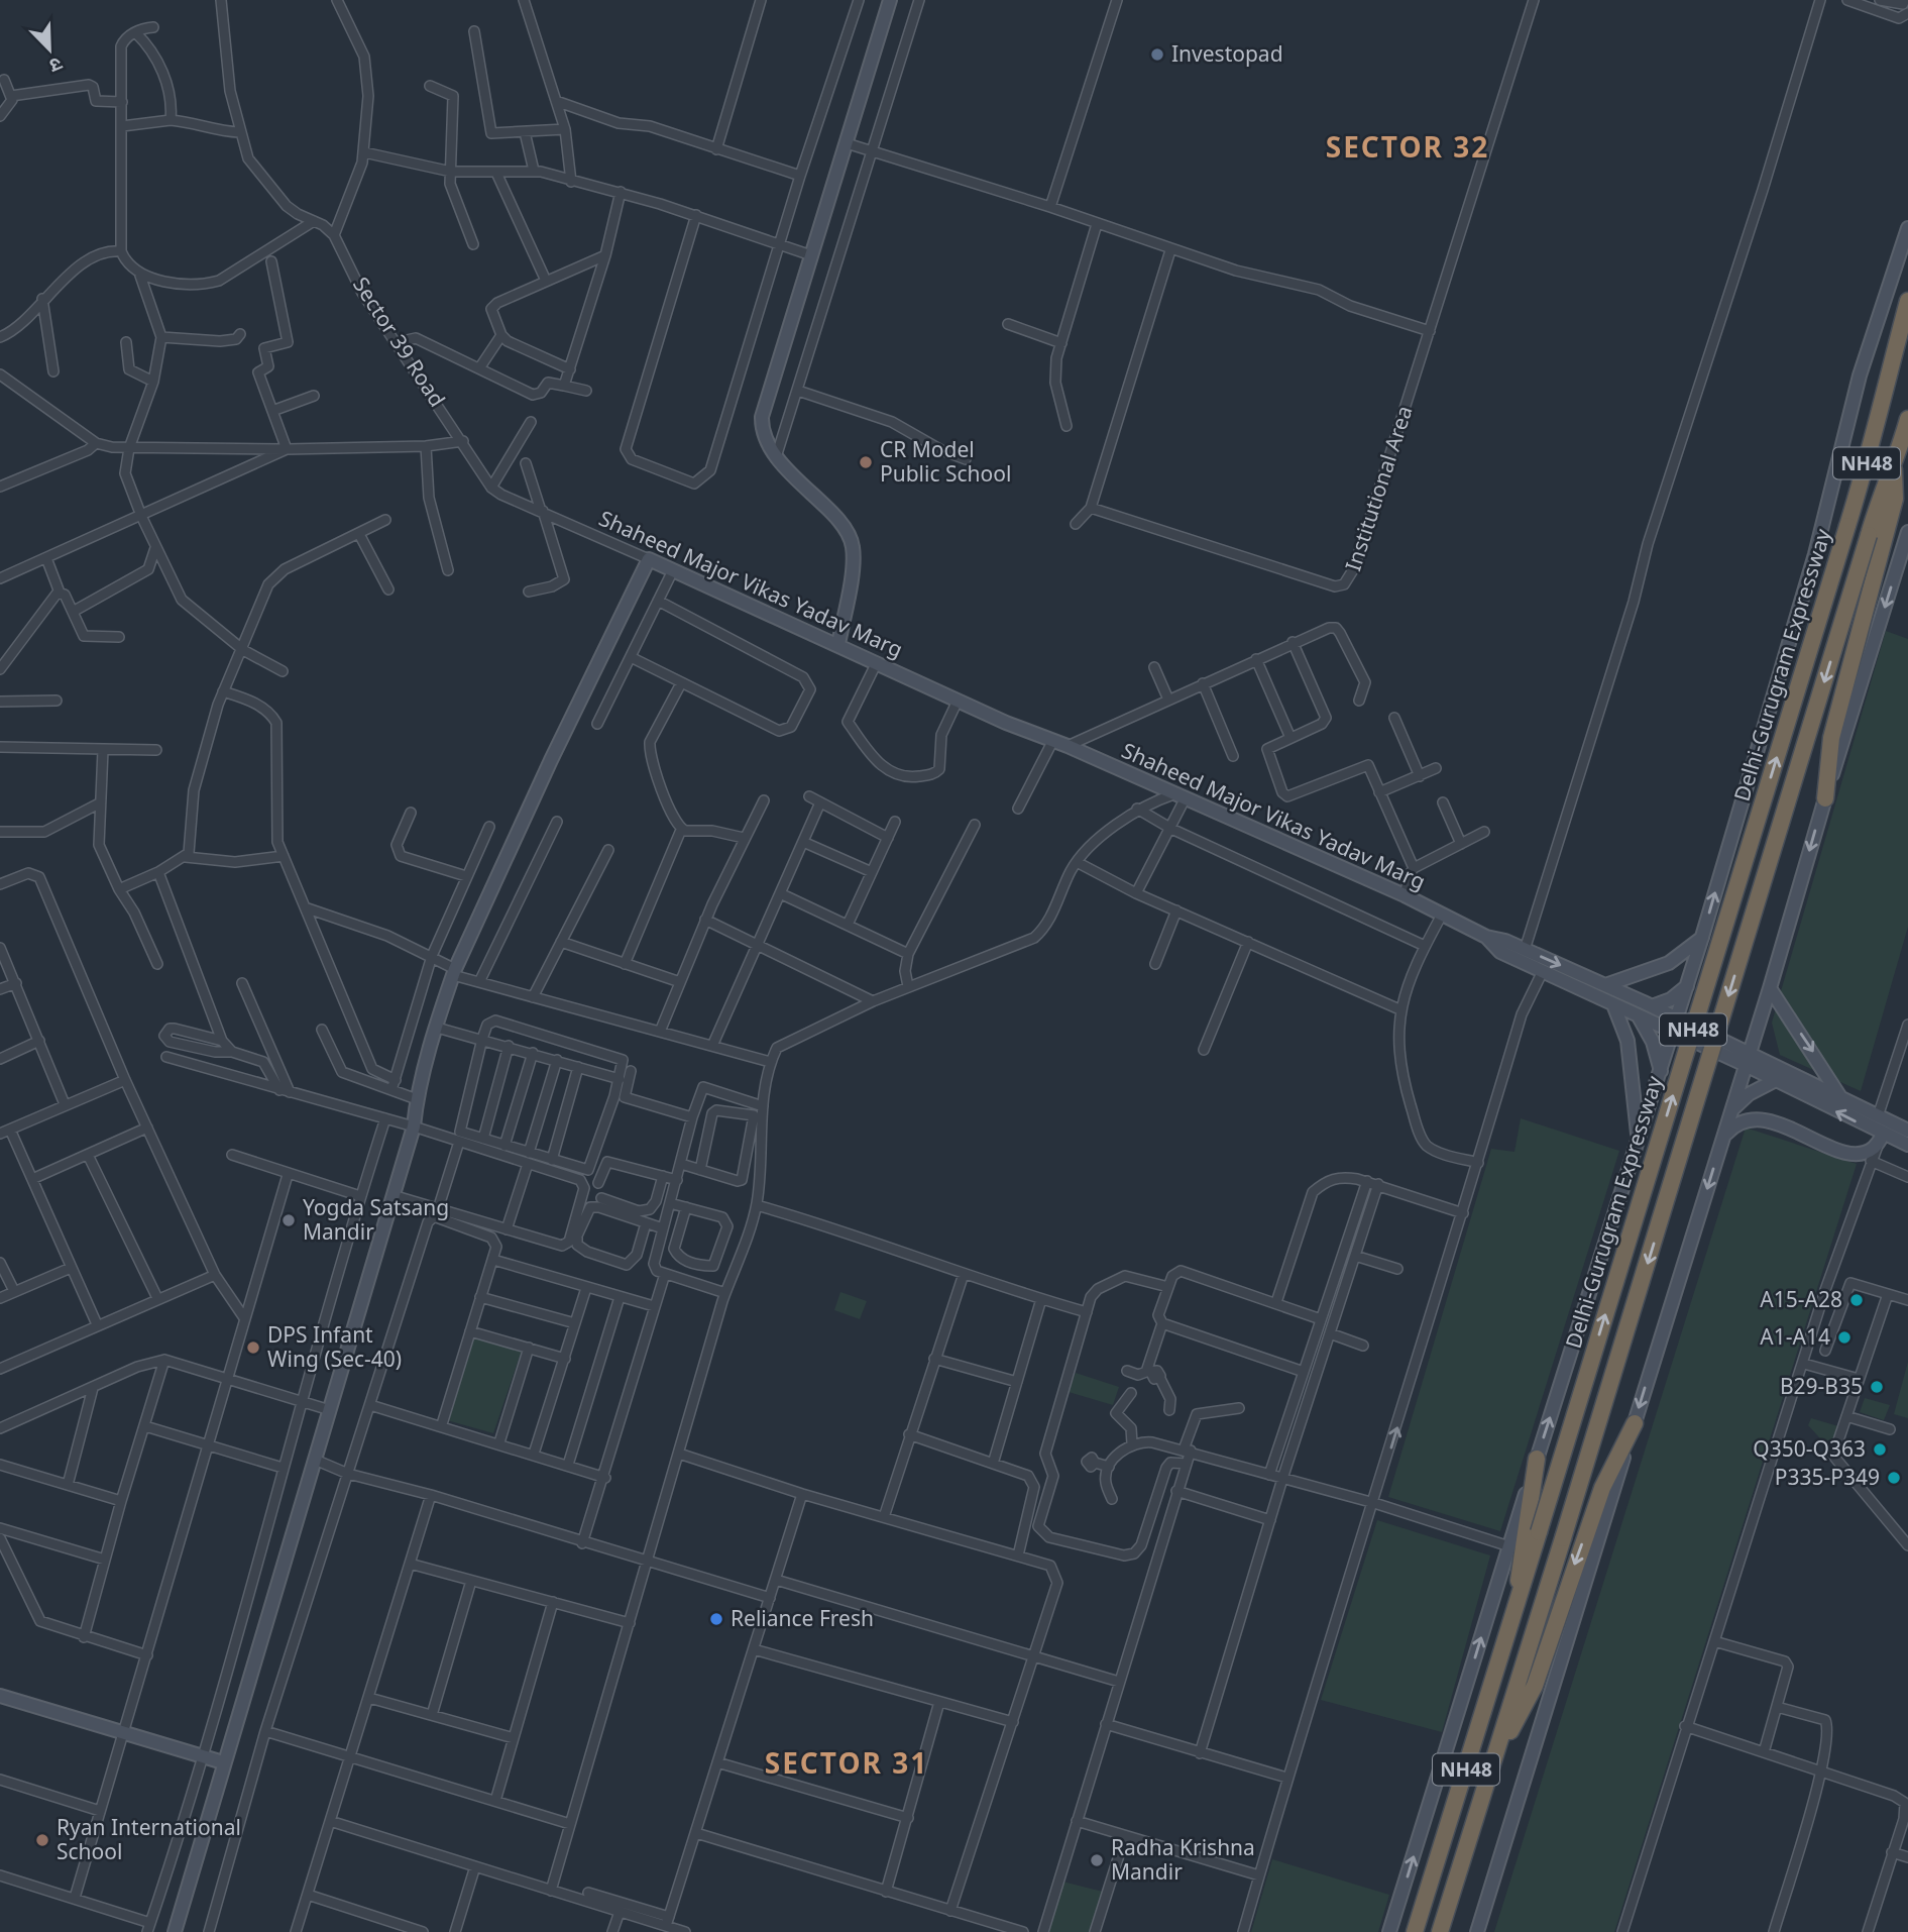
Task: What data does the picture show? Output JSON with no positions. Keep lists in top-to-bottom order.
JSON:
{
  "streets": {
    "highway": ["NH48", "Delhi-Gurugram Expressway"],
    "main road": ["Shaheed Major Vikas Yadav Marg"],
    "street": ["Sector 39 Road", "Institutional Area"]
  },
  "districts": ["SECTOR 32", "SECTOR 31"],
  "places": [
    "Investopad",
    "CR Model Public School",
    "Yogda Satsang Mandir",
    "A15-A28",
    "A1-A14",
    "DPS Infant Wing (Sec-40)",
    "B29-B35",
    "Q350-Q363",
    "P335-P349",
    "Reliance Fresh",
    "Ryan International School",
    "Radha Krishna Mandir"
  ],
  "north": "bottom right"
}
